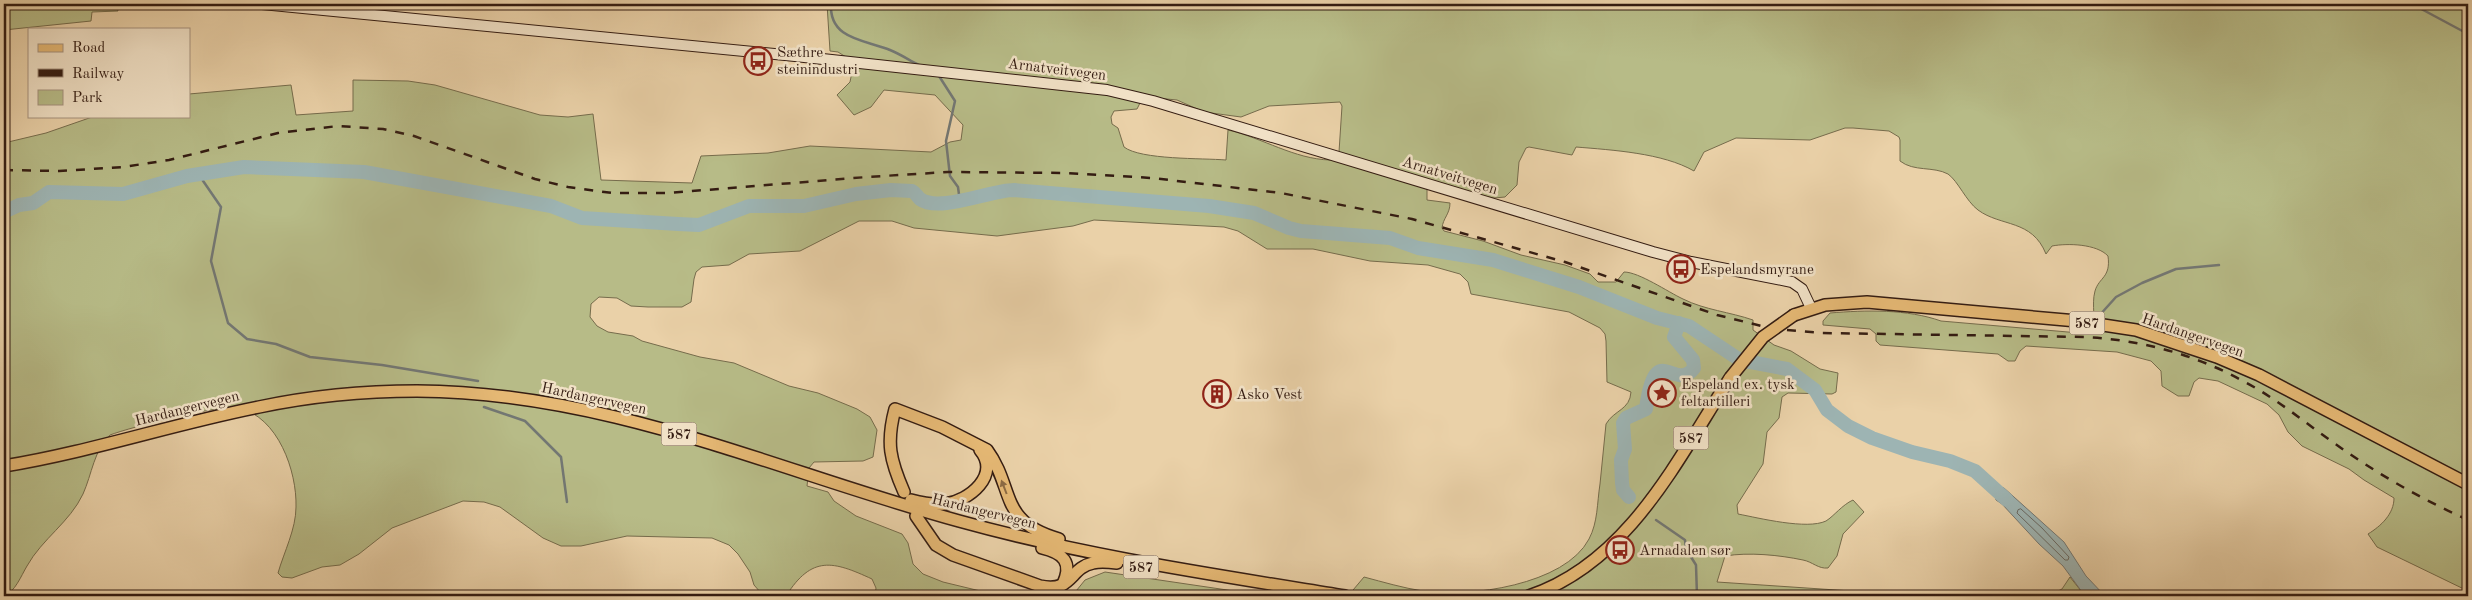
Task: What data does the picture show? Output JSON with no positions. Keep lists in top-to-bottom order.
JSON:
{
  "streets": {
    "main road": ["Arnatveitvegen", "587", "Hardangervegen"]
  },
  "crossings": [
    ["Arnatveitvegen", "Hardangervegen"],
    ["587", "Hardangervegen"]
  ],
  "places": {
    "bus stop": ["Sæthre steinindustri", "Espelandsmyrane", "Arnadalen sør"],
    "place": ["Espeland ex. tysk feltartilleri"],
    "building": ["Asko Vest"]
  },
  "legend": ["Road", "Railway", "Park"]
}
